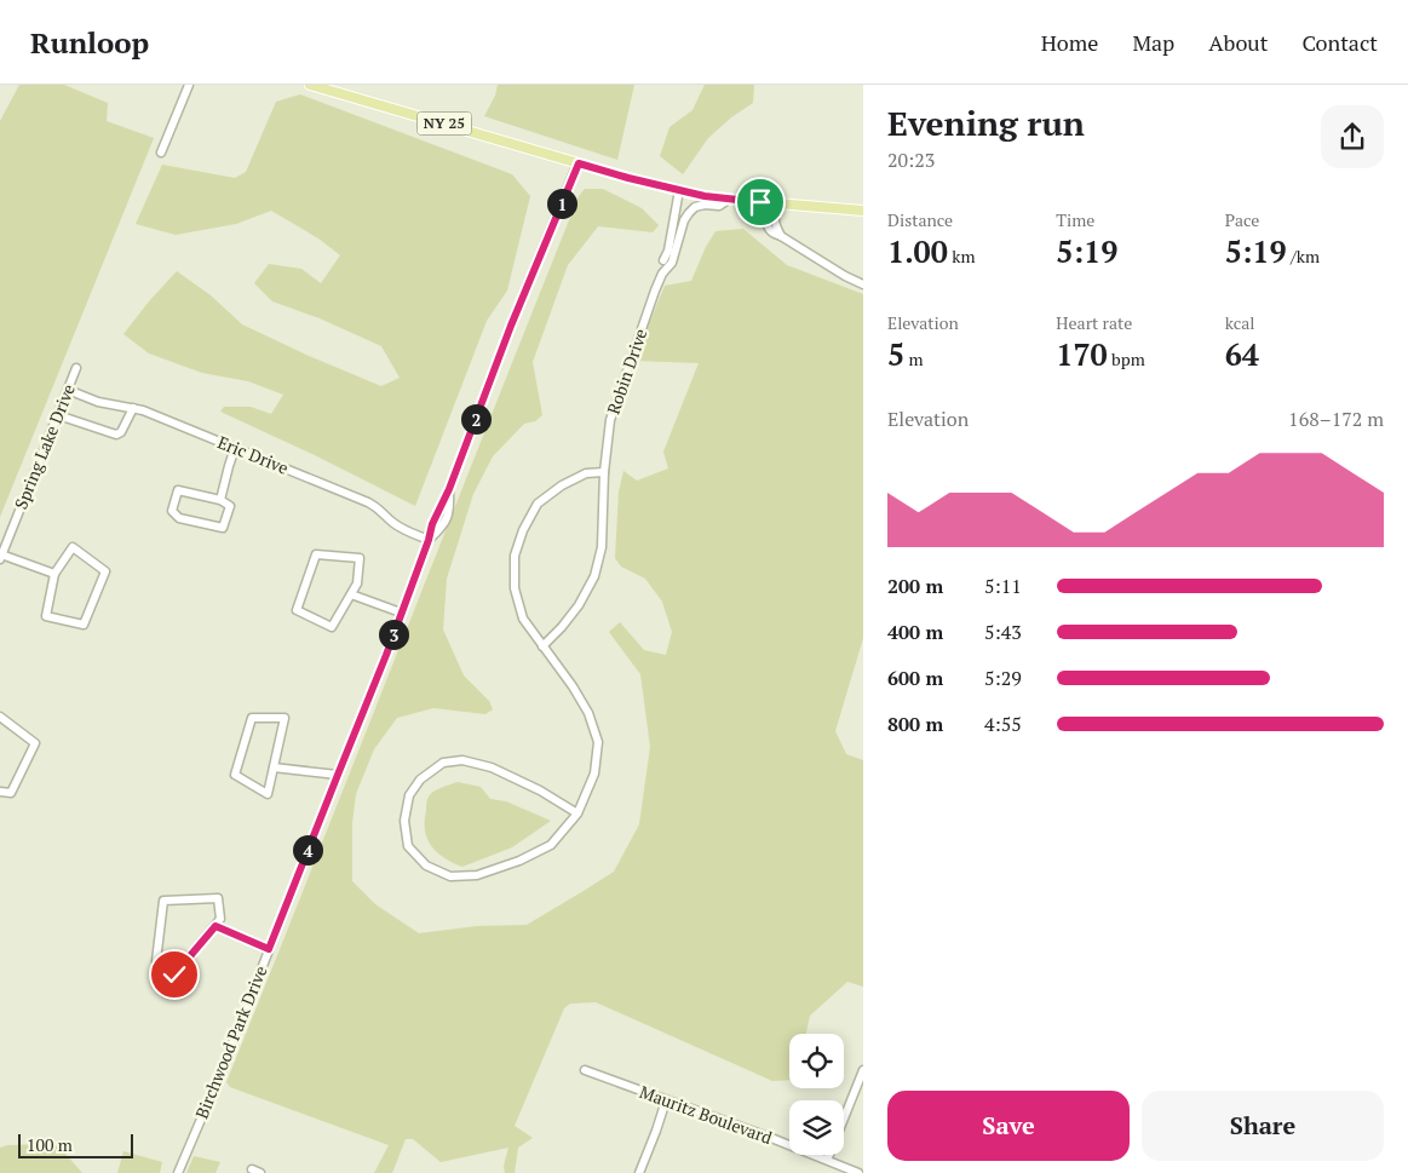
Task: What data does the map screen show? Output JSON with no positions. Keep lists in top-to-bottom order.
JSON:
{
  "streets": {
    "main road": ["NY 25"],
    "street": [
      "Robin Drive",
      "Spring Lake Drive",
      "Eric Drive",
      "Birchwood Park Drive",
      "Mauritz Boulevard"
    ]
  },
  "crossings": [
    ["NY 25", "Robin Drive"],
    ["NY 25", "Birchwood Park Drive"],
    ["Spring Lake Drive", "Eric Drive"],
    ["Eric Drive", "Birchwood Park Drive"]
  ],
  "scale_bar": "100 m",
  "page": {
    "header": "Runloop",
    "nav": [
      "Home",
      "Map",
      "About",
      "Contact"
    ],
    "heading": ["Evening run", "20:23"],
    "stats": [
      ["Distance", "1.00 km"],
      ["Time", "5:19"],
      ["Pace", "5:19 /km"],
      ["Elevation", "5 m"],
      ["Heart rate", "170 bpm"],
      ["kcal", "64"]
    ],
    "pins": [
      "1",
      "2",
      "3",
      "4"
    ],
    "chart": ["Elevation", "168–172 m"],
    "list": [
      {
        "name": "200 m",
        "note": "5:11"
      },
      {
        "name": "400 m",
        "note": "5:43"
      },
      {
        "name": "600 m",
        "note": "5:29"
      },
      {
        "name": "800 m",
        "note": "4:55"
      }
    ],
    "buttons": ["Save", "Share"],
    "scale": "100 m"
  }
}
